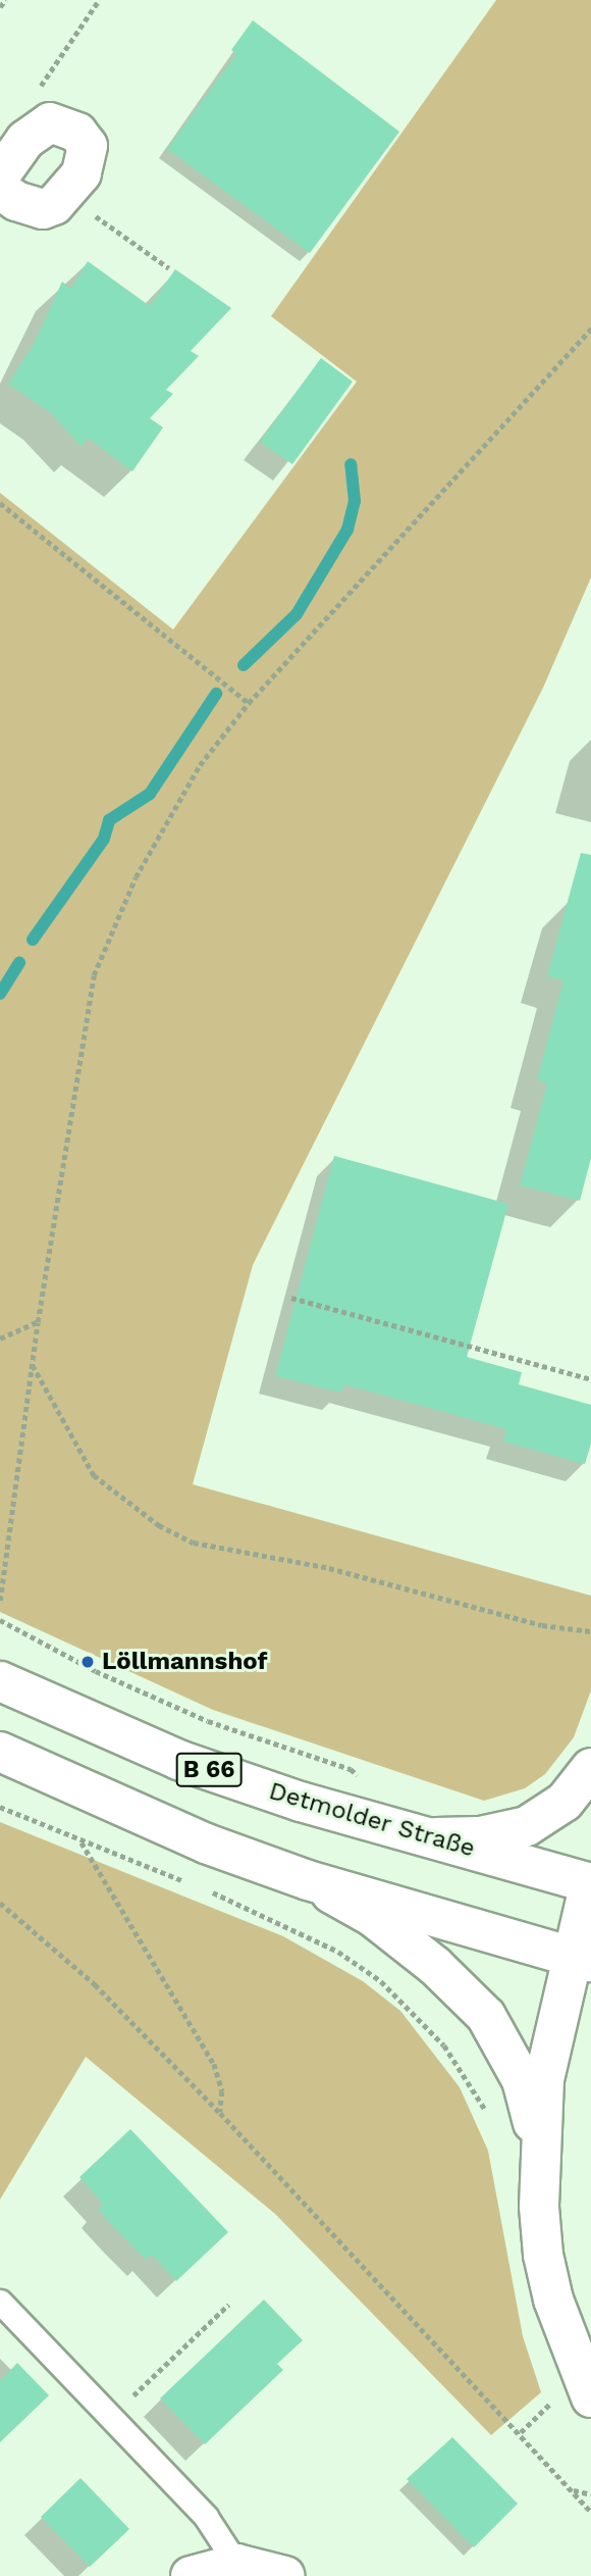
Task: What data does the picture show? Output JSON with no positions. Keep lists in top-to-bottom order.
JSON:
{
  "streets": {
    "main road": ["B 66", "Detmolder Straße"]
  },
  "places": ["Löllmannshof"]
}
